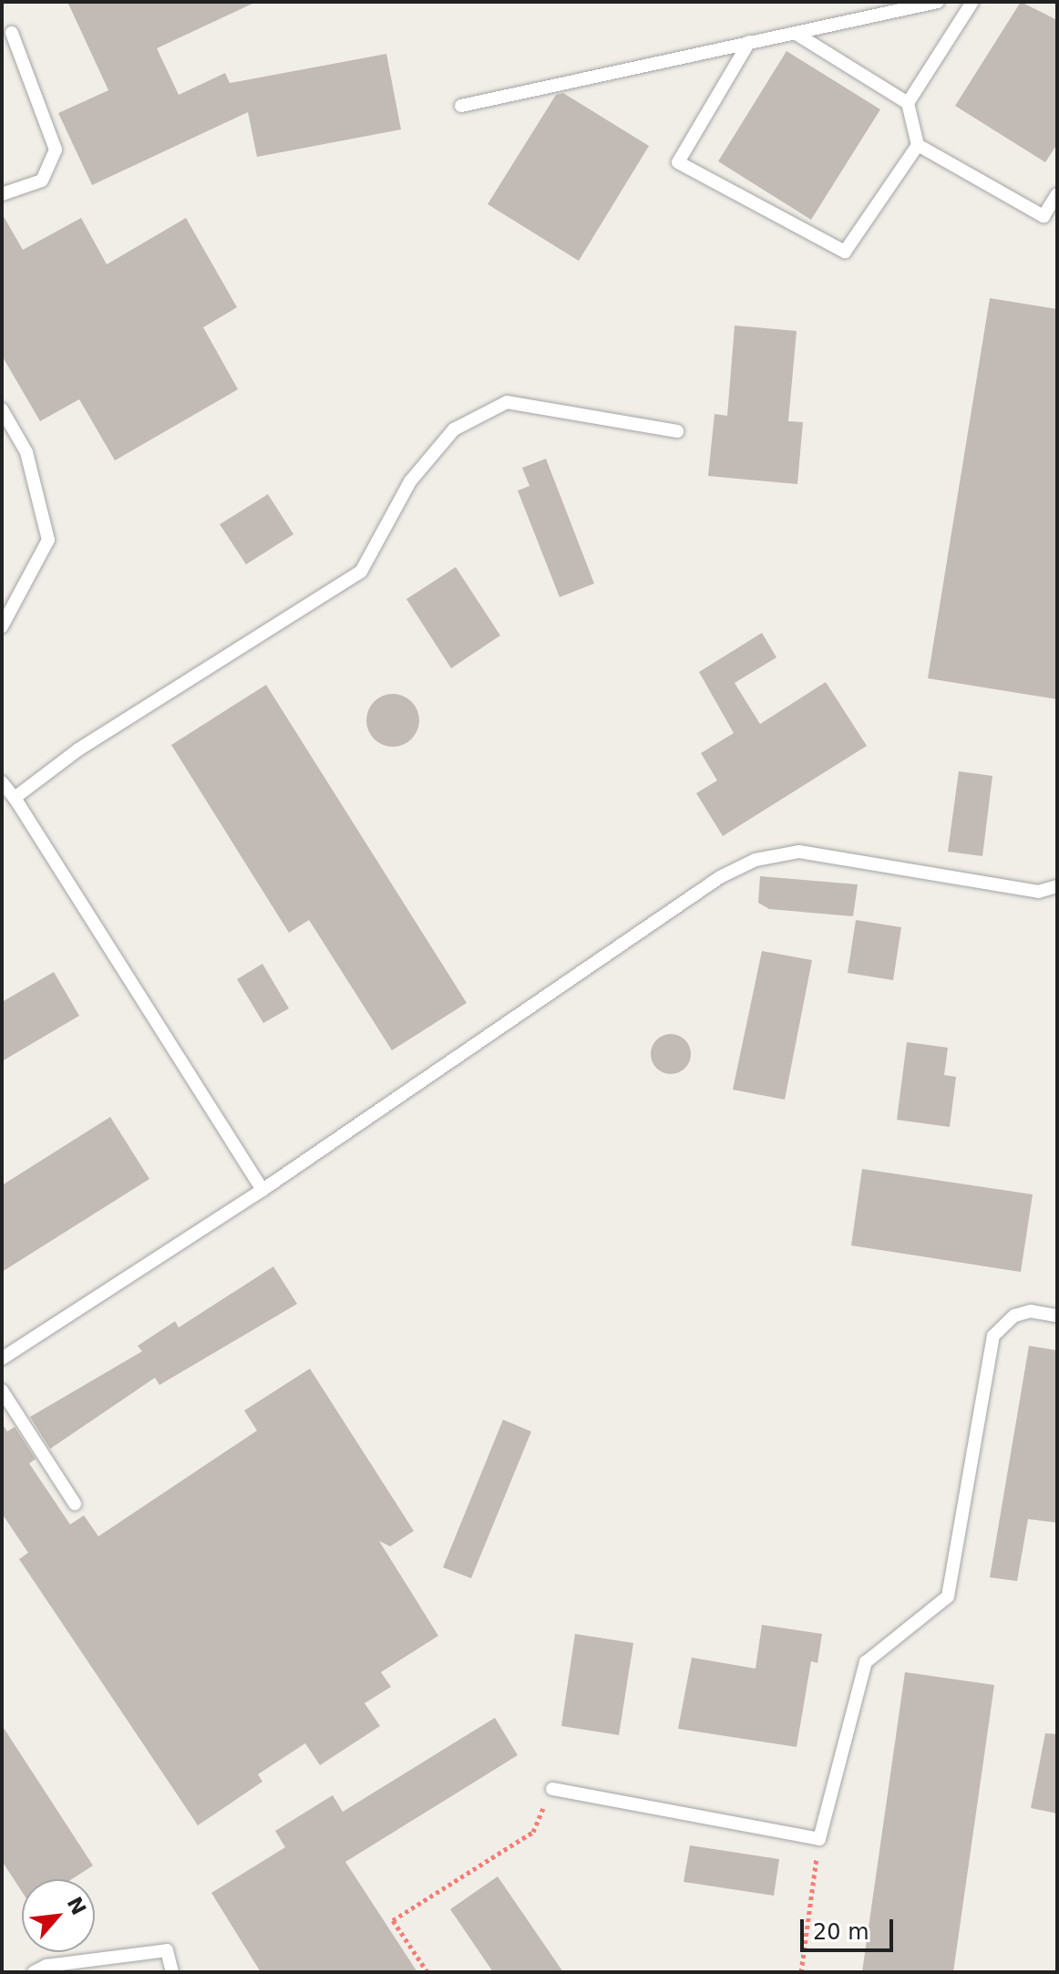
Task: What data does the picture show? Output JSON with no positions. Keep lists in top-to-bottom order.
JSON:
{
  "scale_bar": "20 m",
  "north": "top right"
}
